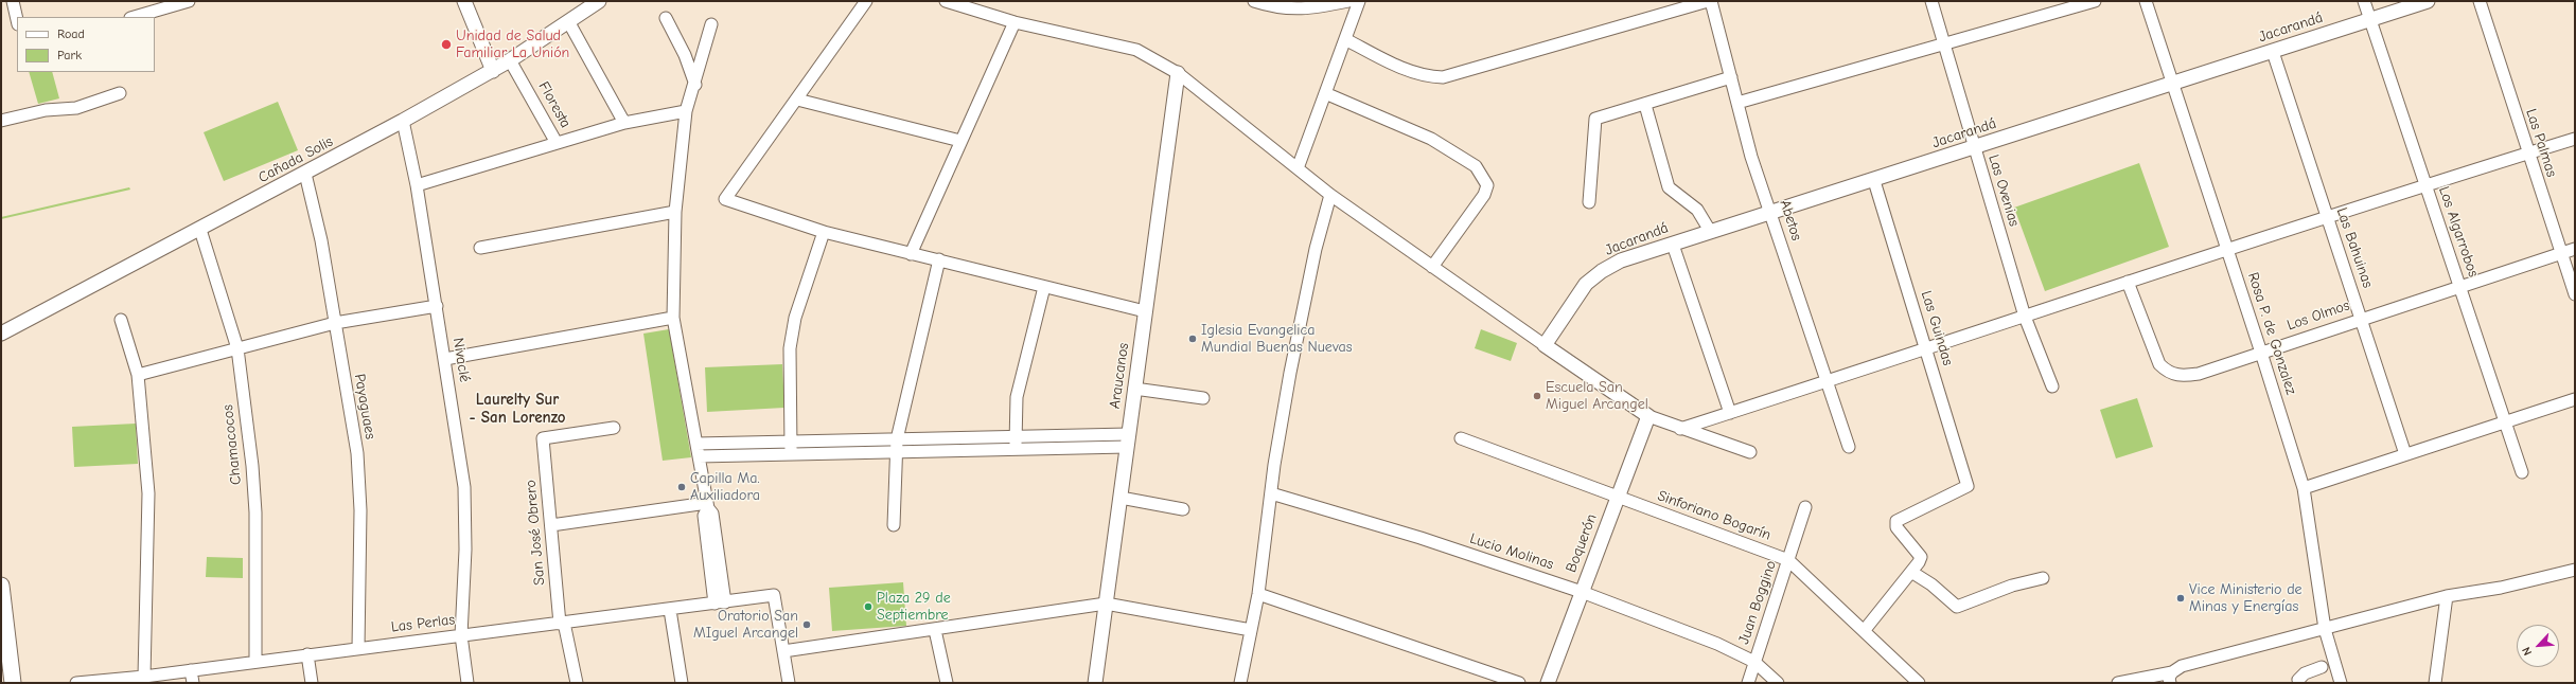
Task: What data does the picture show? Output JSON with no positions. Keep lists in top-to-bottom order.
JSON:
{
  "streets": {
    "street": [
      "Jacarandá",
      "Floresta",
      "Las Palmas",
      "Cañada Solis",
      "Las Ovenias",
      "Abetos",
      "Los Algarrobos",
      "Las Bahuinas",
      "Los Olmos",
      "Las Guindas",
      "Rosa P. de Gonzalez",
      "Nivaclé",
      "Araucanos",
      "Payaguaes",
      "Chamacocos",
      "Sinforiano Bogarín",
      "San José Obrero",
      "Boquerón",
      "Lucio Molinas",
      "Juan Boggino",
      "Las Perlas"
    ]
  },
  "crossings": [
    ["Jacarandá", "Las Ovenias"],
    ["Jacarandá", "Abetos"],
    ["Jacarandá", "Los Algarrobos"],
    ["Jacarandá", "Las Bahuinas"],
    ["Jacarandá", "Las Guindas"],
    ["Jacarandá", "Rosa P. de Gonzalez"],
    ["Floresta", "Cañada Solis"],
    ["Las Palmas", "Los Olmos"],
    ["Cañada Solis", "Nivaclé"],
    ["Cañada Solis", "Payaguaes"],
    ["Cañada Solis", "Chamacocos"],
    ["Los Algarrobos", "Los Olmos"],
    ["Las Bahuinas", "Los Olmos"],
    ["Los Olmos", "Rosa P. de Gonzalez"],
    ["Nivaclé", "Las Perlas"],
    ["Payaguaes", "Las Perlas"],
    ["Chamacocos", "Las Perlas"],
    ["Sinforiano Bogarín", "Boquerón"],
    ["Sinforiano Bogarín", "Juan Boggino"],
    ["San José Obrero", "Las Perlas"],
    ["Boquerón", "Lucio Molinas"],
    ["Lucio Molinas", "Juan Boggino"]
  ],
  "districts": ["Laurelty Sur - San Lorenzo"],
  "places": [
    "Unidad de Salud Familiar La Unión",
    "Iglesia Evangelica Mundial Buenas Nuevas",
    "Escuela San Miguel Arcangel",
    "Capilla Ma. Auxiliadora",
    "Vice Ministerio de Minas y Energías",
    "Plaza 29 de Septiembre",
    "Oratorio San MIguel Arcangel"
  ],
  "legend": ["Road", "Park"],
  "north": "bottom left"
}
